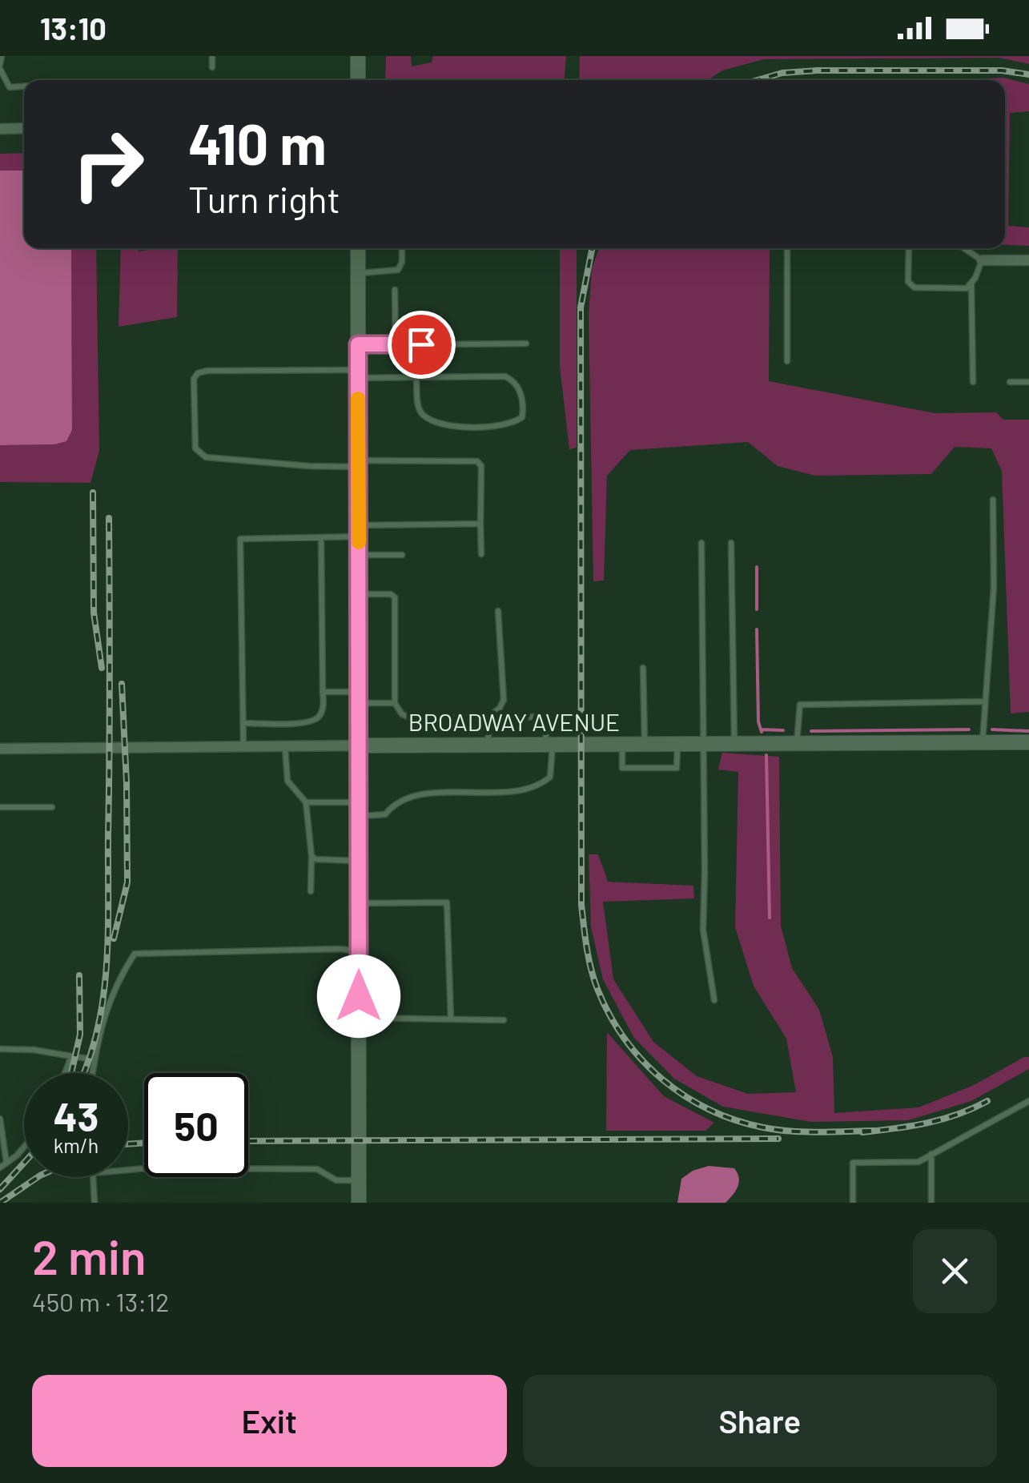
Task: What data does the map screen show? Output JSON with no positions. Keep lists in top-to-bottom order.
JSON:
{
  "streets": {
    "main road": ["BROADWAY AVENUE"]
  },
  "page": {
    "status": "13:10",
    "turn": ["410 m", "Turn right"],
    "speed": "43 km/h",
    "limit": "50",
    "heading": ["2 min", "450 m · 13:12"],
    "buttons": ["Exit", "Share"]
  }
}
